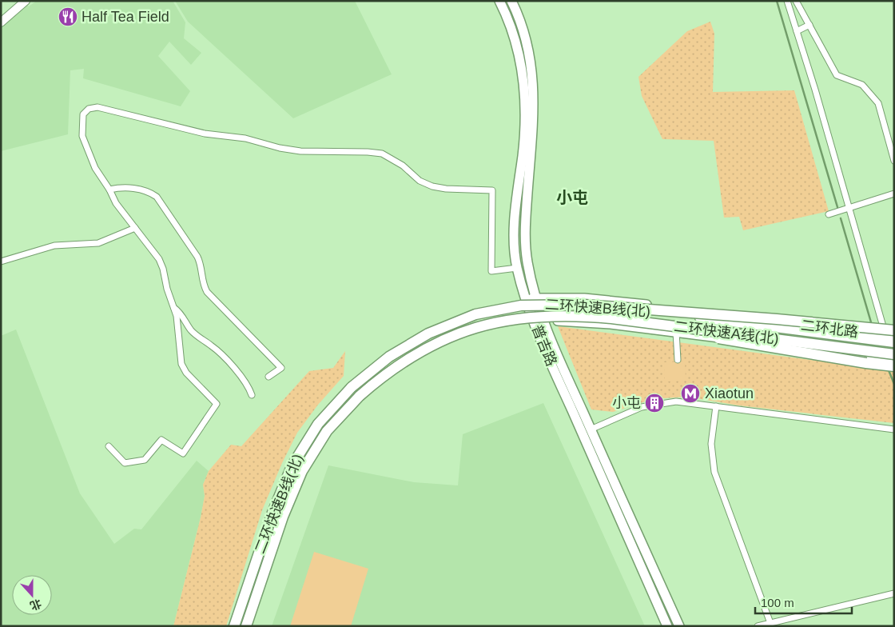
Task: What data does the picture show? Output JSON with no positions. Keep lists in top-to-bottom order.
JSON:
{
  "streets": {
    "highway": ["二环快速B线(北)", "二环快速A线(北)"],
    "main road": ["二环北路", "普吉路"]
  },
  "crossings": [
    ["二环快速B线(北)", "二环北路"],
    ["二环快速B线(北)", "普吉路"],
    ["二环北路", "普吉路"]
  ],
  "districts": ["小屯"],
  "places": {
    "restaurant": ["Half Tea Field"],
    "metro station": ["Xiaotun"],
    "building": ["小屯"]
  },
  "scale_bar": "100 m",
  "north": "bottom"
}
